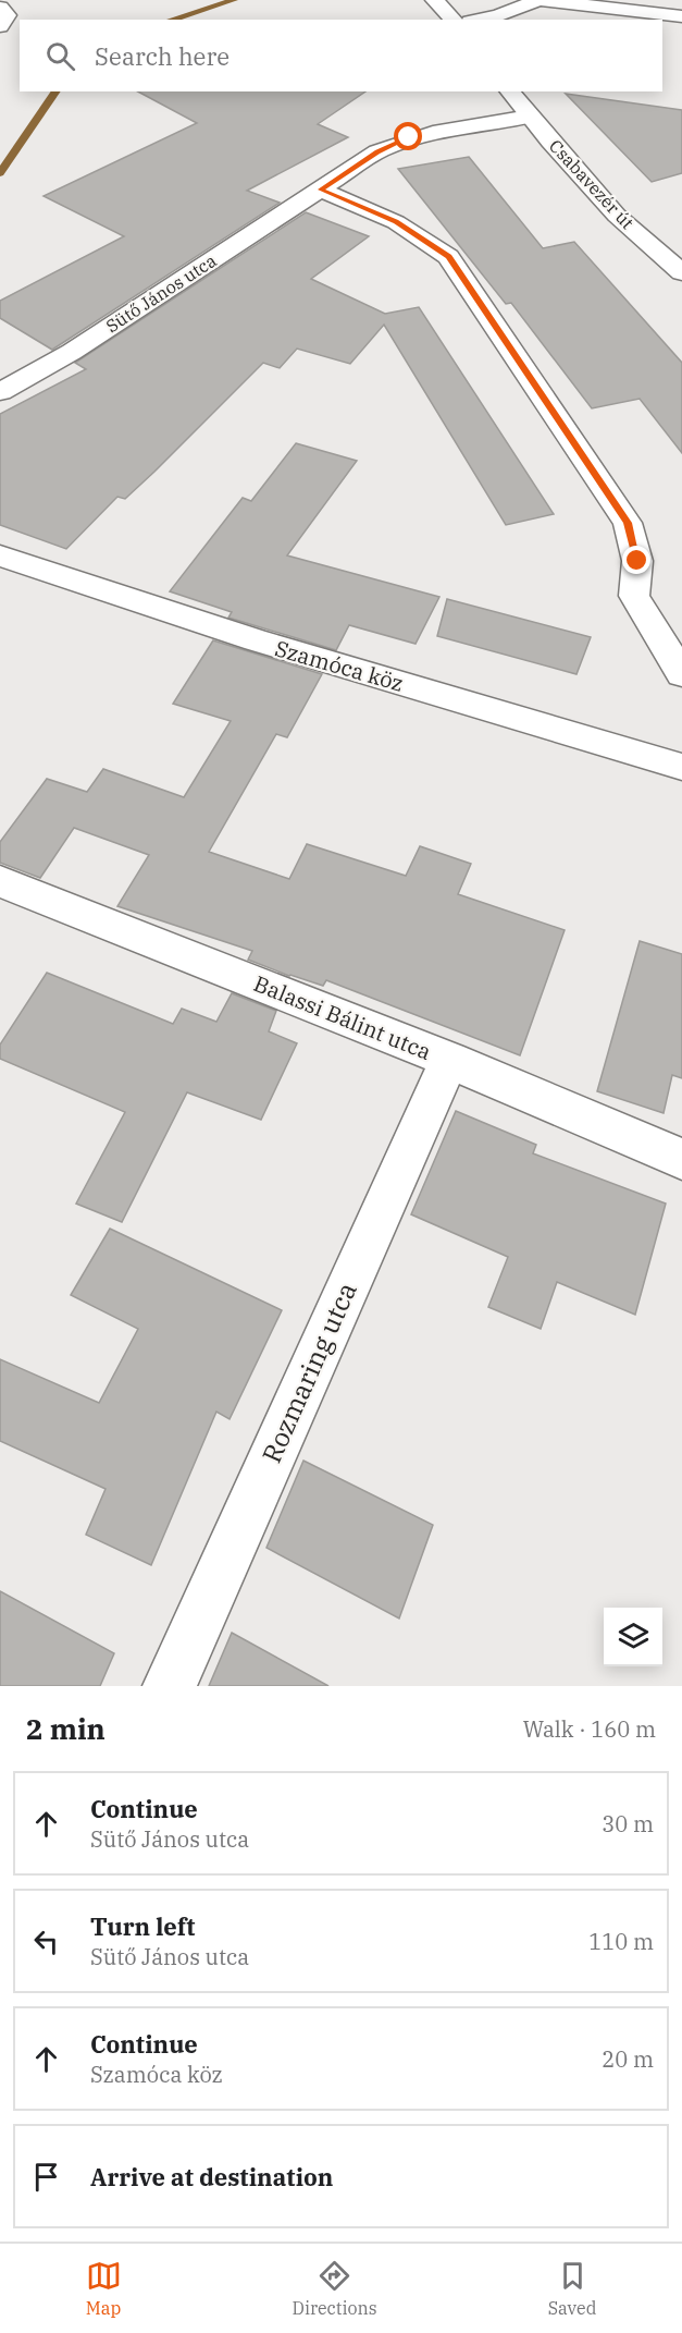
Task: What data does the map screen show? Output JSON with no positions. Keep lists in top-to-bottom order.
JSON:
{
  "streets": {
    "street": [
      "Csabavezér út",
      "Sütő János utca",
      "Szamóca köz",
      "Balassi Bálint utca",
      "Rozmaring utca"
    ]
  },
  "crossings": [
    ["Csabavezér út", "Sütő János utca"],
    ["Balassi Bálint utca", "Rozmaring utca"]
  ],
  "page": {
    "search": "Search here",
    "heading": ["2 min", "Walk · 160 m"],
    "list": [
      ["Continue", "Sütő János utca", "30 m"],
      ["Turn left", "Sütő János utca", "110 m"],
      ["Continue", "Szamóca köz", "20 m"],
      "Arrive at destination"
    ],
    "nav": ["Map", "Directions", "Saved"]
  }
}
